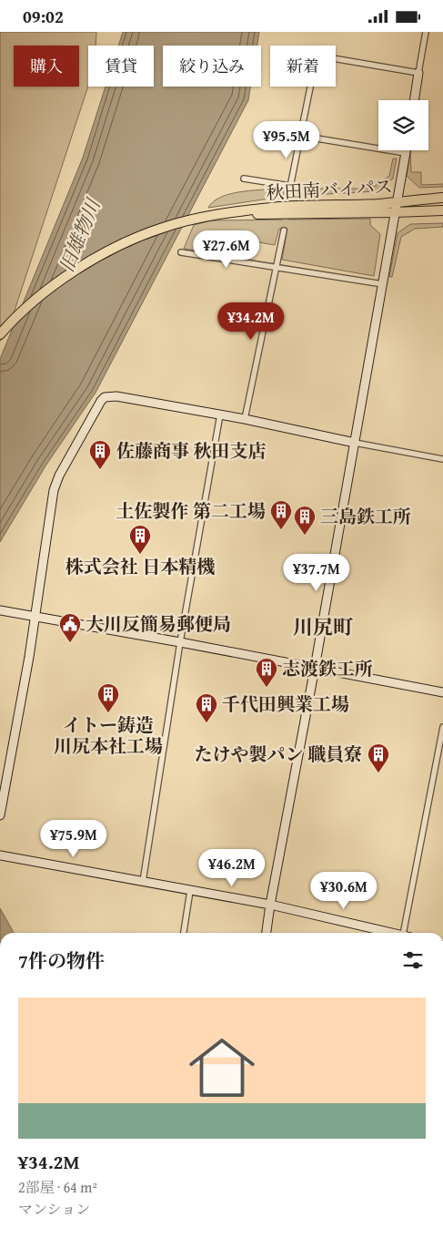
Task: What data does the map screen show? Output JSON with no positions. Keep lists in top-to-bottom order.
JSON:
{
  "streets": {
    "highway": ["秋田南バイパス"]
  },
  "districts": ["川尻町"],
  "water": ["旧雄物川"],
  "places": {
    "building": [
      "佐藤商事 秋田支店",
      "土佐製作 第二工場",
      "三島鉄工所",
      "株式会社 日本精機",
      "志渡鉄工所",
      "イトー鋳造 川尻本社工場",
      "千代田興業工場",
      "たけや製パン 職員寮"
    ],
    "public building": ["大川反簡易郵便局"]
  },
  "page": {
    "status": "09:02",
    "chip": [
      "購入",
      "賃貸",
      "絞り込み",
      "新着"
    ],
    "price": [
      "¥95.5M",
      "¥27.6M",
      "¥34.2M",
      "¥37.7M",
      "¥75.9M",
      "¥46.2M",
      "¥30.6M"
    ],
    "heading": "7件の物件",
    "list": [
      {
        "name": "¥34.2M",
        "note": "2部屋 · 64 m² · マンション"
      }
    ]
  }
}
